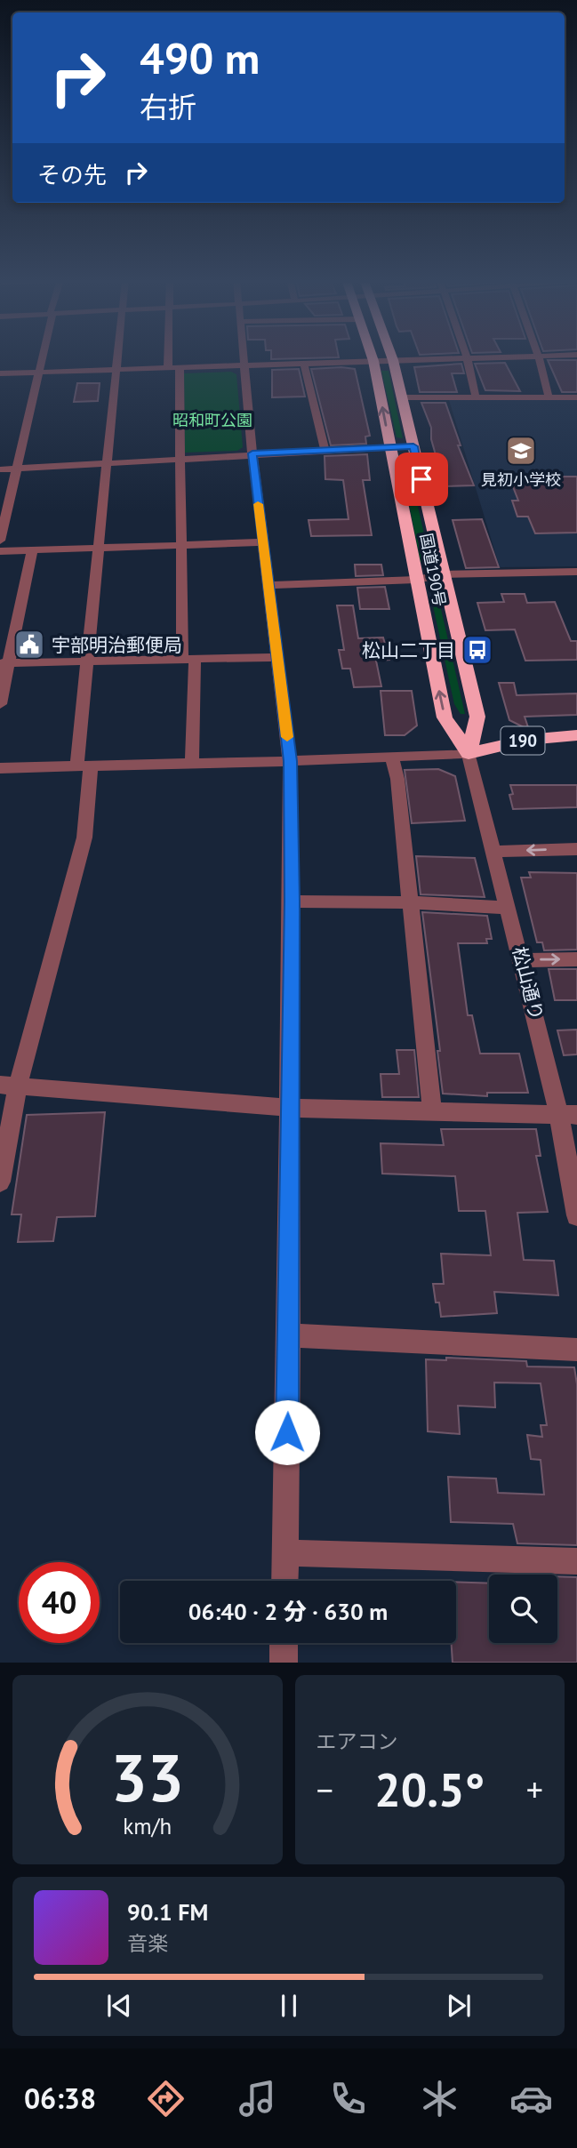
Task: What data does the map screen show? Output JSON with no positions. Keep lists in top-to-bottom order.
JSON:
{
  "streets": {
    "highway": ["国道190号", "190"],
    "street": ["松山通り"]
  },
  "crossings": [
    ["国道190号", "190"],
    ["国道190号", "松山通り"],
    ["190", "松山通り"]
  ],
  "parks": ["昭和町公園"],
  "places": {
    "school or university": ["見初小学校"],
    "public building": ["宇部明治郵便局"],
    "bus stop": ["松山二丁目"]
  },
  "page": {
    "turn": ["490 m", "右折"],
    "then": "その先",
    "limit": "40",
    "trip": "06:40 · 2 分 · 630 m",
    "tile": "エアコン",
    "heat": ["−", "20.5°", "+"],
    "song": ["90.1 FM", "音楽"],
    "tabs": "06:38",
    "gauge": ["33", "km/h"]
  }
}
